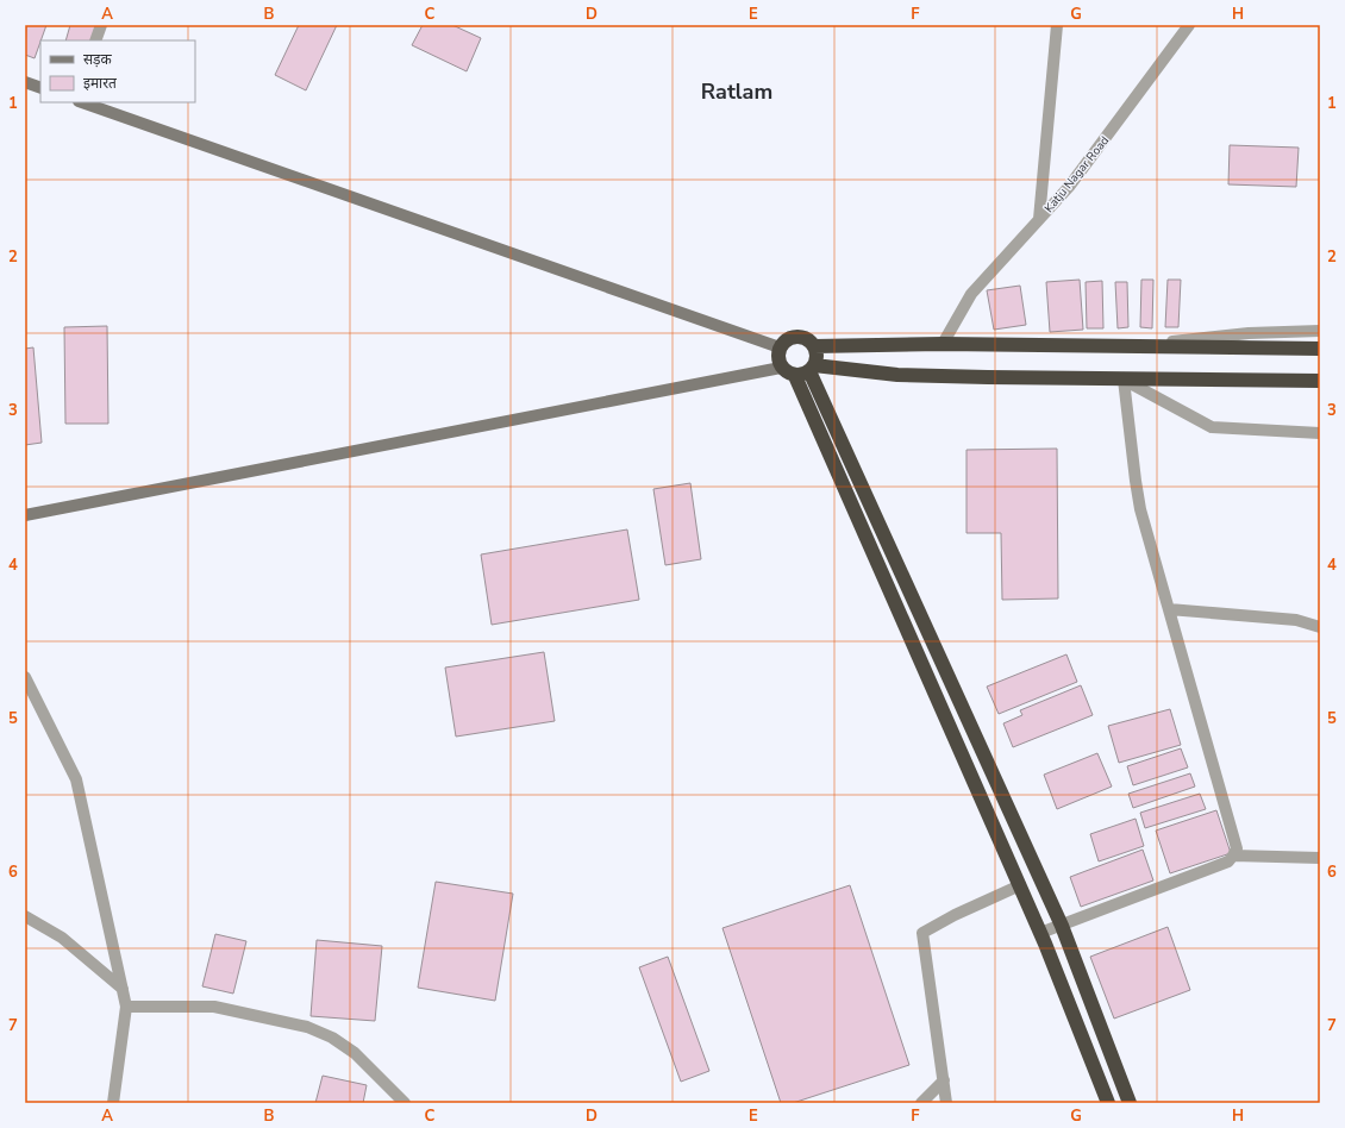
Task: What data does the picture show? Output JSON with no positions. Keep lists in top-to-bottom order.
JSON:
{
  "streets": {
    "street": ["Katju Nagar Road"]
  },
  "districts": ["Ratlam"],
  "legend": ["सड़क", "इमारत"],
  "grid": {
    "columns": [
      "A",
      "B",
      "C",
      "D",
      "E",
      "F",
      "G",
      "H"
    ],
    "rows": [
      "1",
      "2",
      "3",
      "4",
      "5",
      "6",
      "7"
    ]
  }
}
